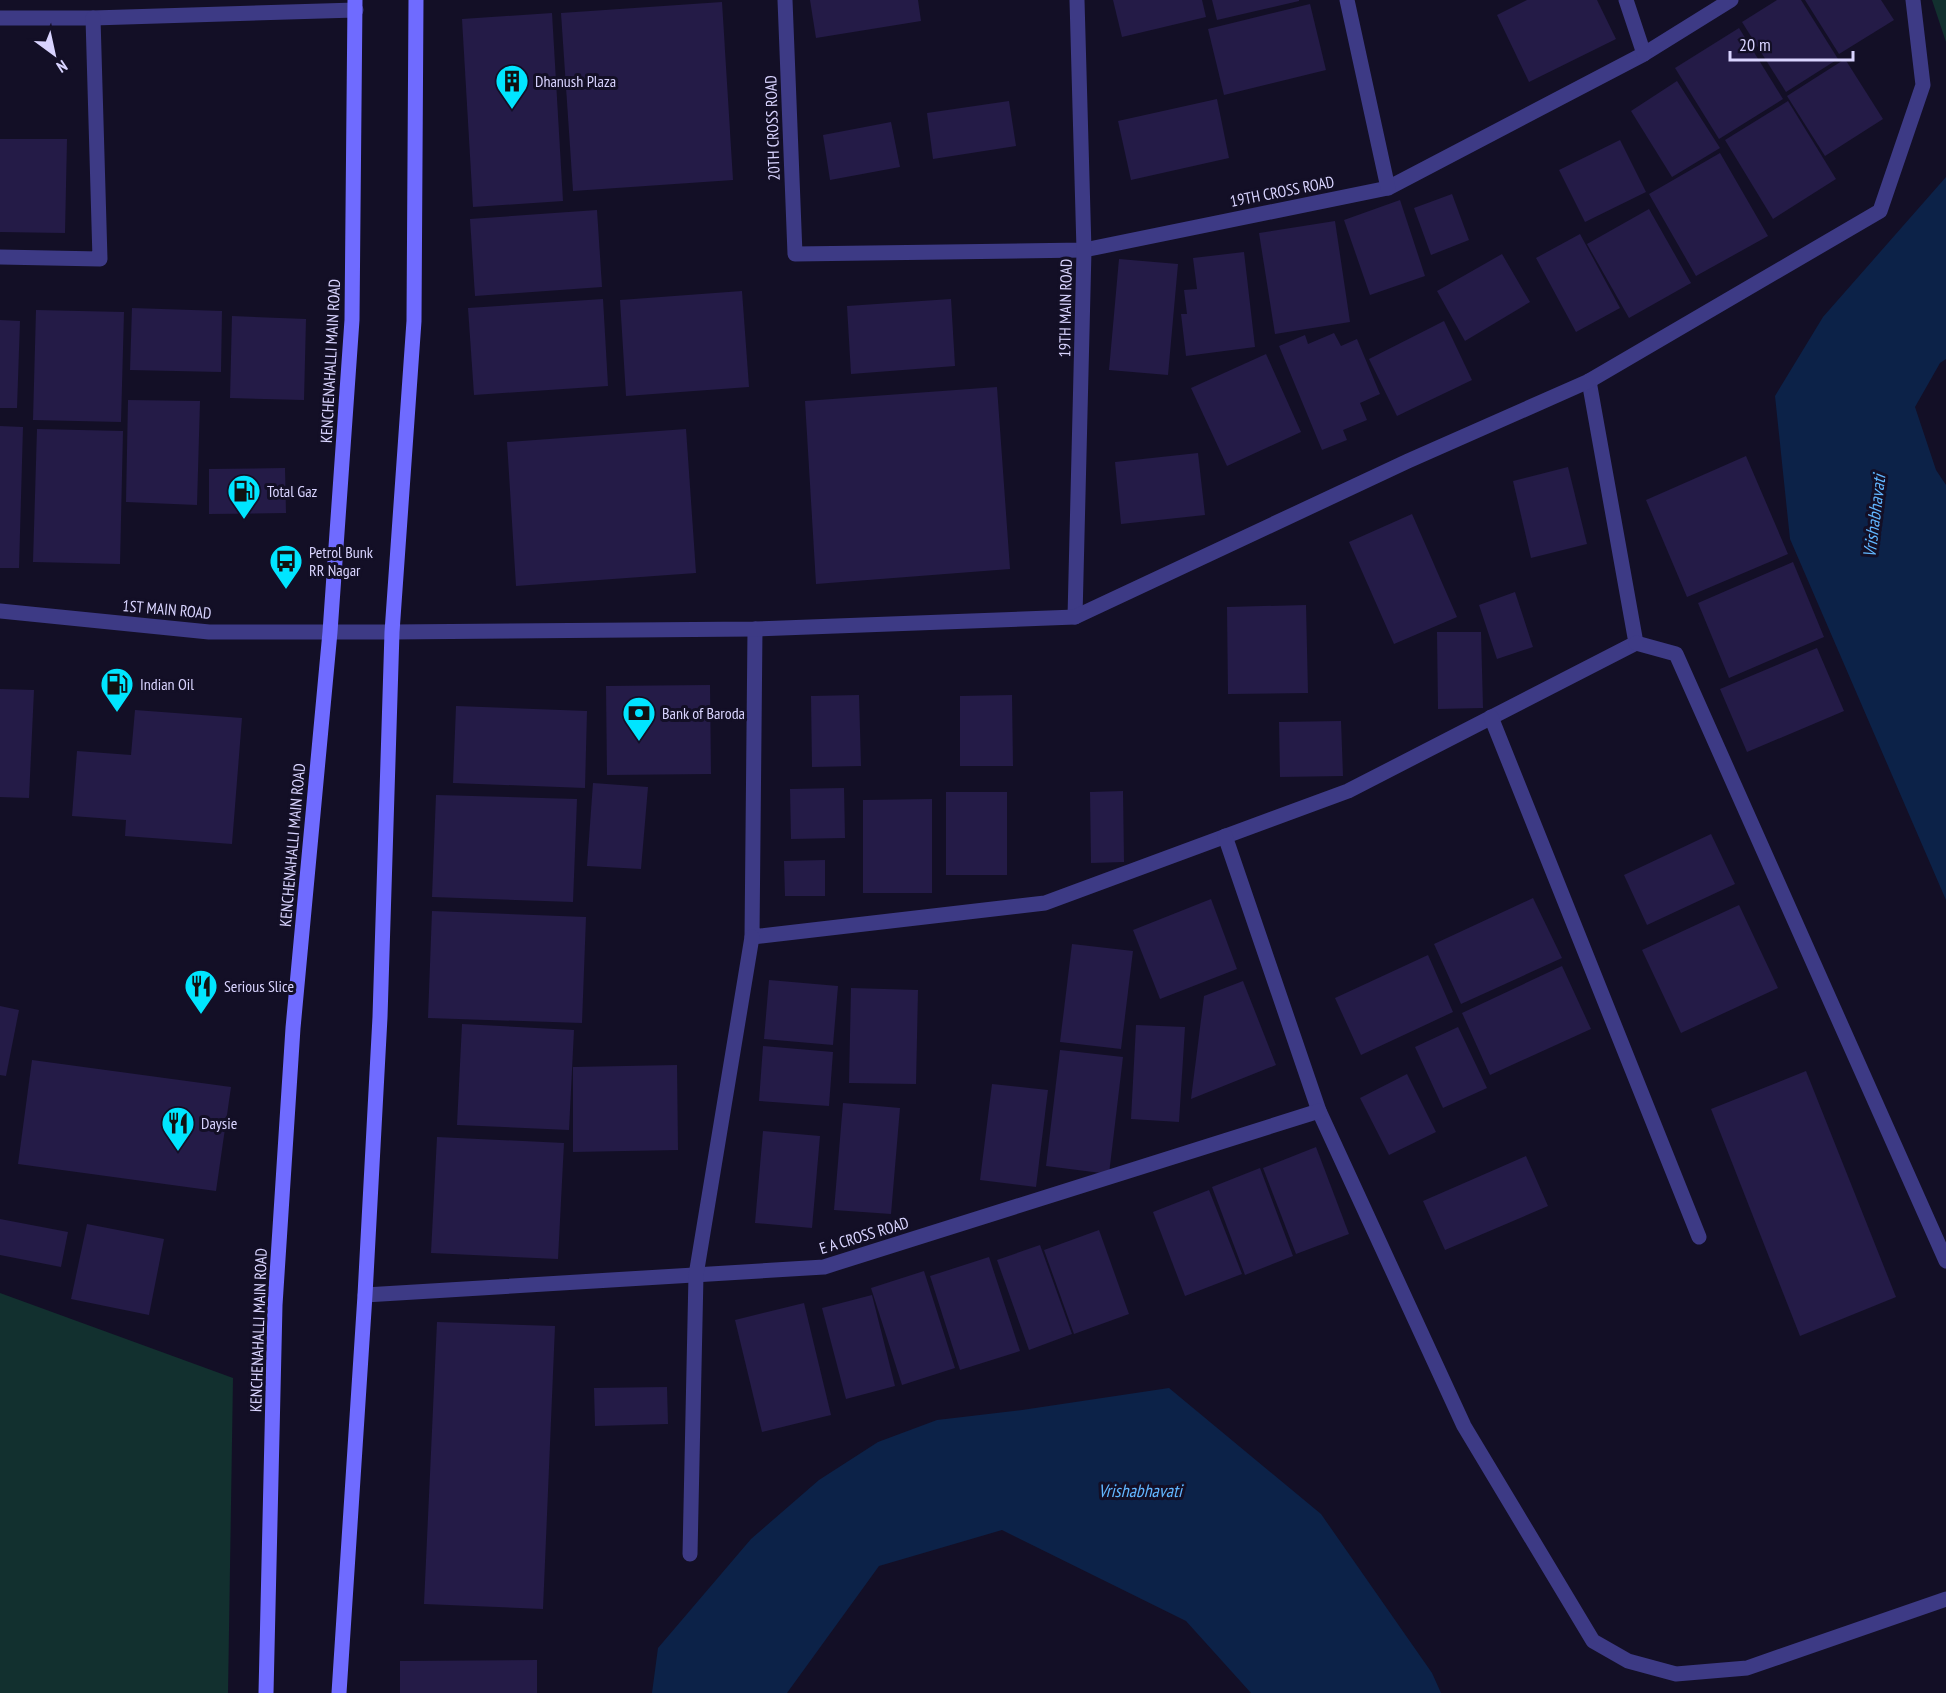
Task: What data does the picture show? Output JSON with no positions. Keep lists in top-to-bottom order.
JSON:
{
  "streets": {
    "main road": ["KENCHENAHALLI MAIN ROAD"],
    "street": [
      "20TH CROSS ROAD",
      "19TH CROSS ROAD",
      "19TH MAIN ROAD",
      "1ST MAIN ROAD",
      "E A CROSS ROAD"
    ]
  },
  "crossings": [
    ["20TH CROSS ROAD", "19TH CROSS ROAD"],
    ["19TH CROSS ROAD", "19TH MAIN ROAD"],
    ["19TH MAIN ROAD", "1ST MAIN ROAD"],
    ["KENCHENAHALLI MAIN ROAD", "1ST MAIN ROAD"]
  ],
  "water": ["Vrishabhavati"],
  "places": {
    "building": ["Dhanush Plaza"],
    "fuel station": ["Total Gaz", "Indian Oil"],
    "bus stop": ["Petrol Bunk RR Nagar"],
    "bank": ["Bank of Baroda"],
    "restaurant": ["Serious Slice", "Daysie"]
  },
  "scale_bar": "20 m",
  "north": "bottom right"
}
